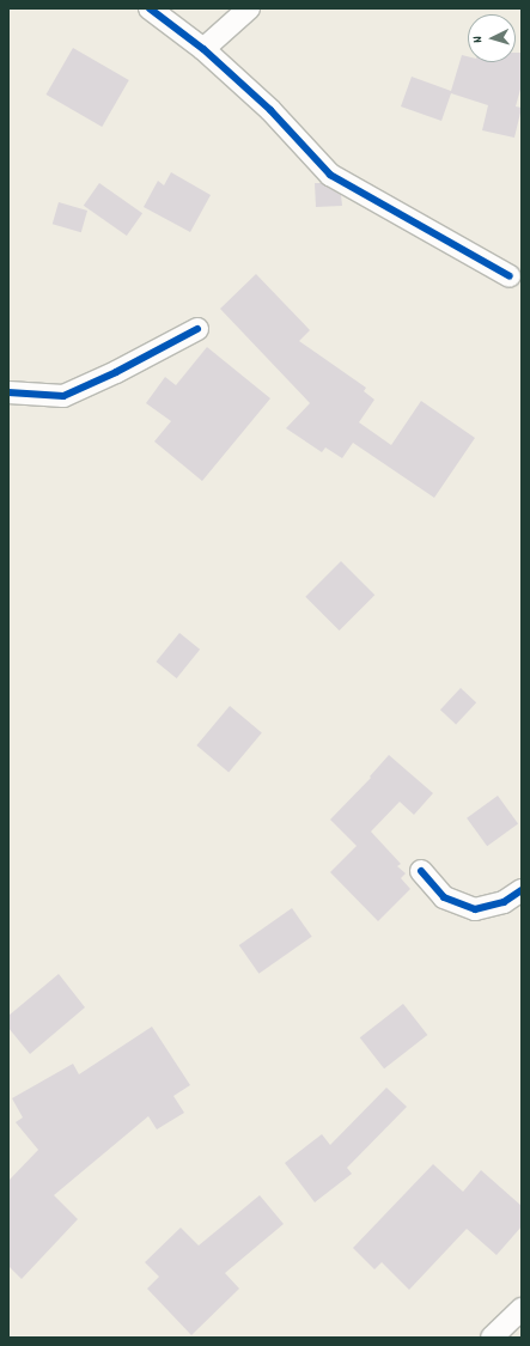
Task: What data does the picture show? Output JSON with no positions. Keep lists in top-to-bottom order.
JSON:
{
  "north": "left"
}
